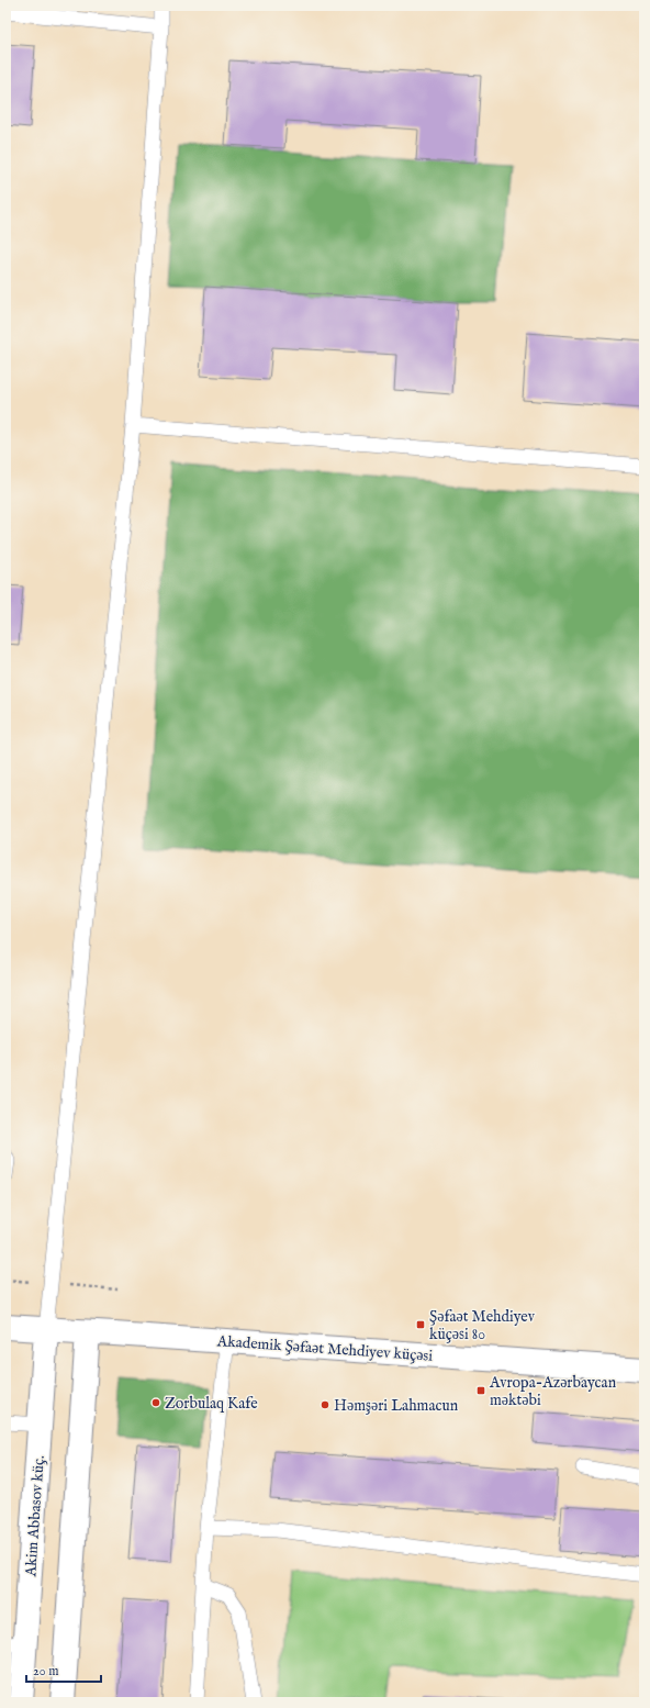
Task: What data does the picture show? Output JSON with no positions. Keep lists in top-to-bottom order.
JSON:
{
  "streets": {
    "main road": ["Akademik Şəfaət Mehdiyev küçəsi", "Akim Abbasov küç."]
  },
  "crossings": [
    ["Akademik Şəfaət Mehdiyev küçəsi", "Akim Abbasov küç."]
  ],
  "places": {
    "transit": ["Şəfaət Mehdiyev küçəsi 80", "Avropa-Azərbaycan məktəbi"],
    "other": ["Zorbulaq Kafe", "Həmşəri Lahmacun"]
  },
  "scale_bar": "20 m"
}
